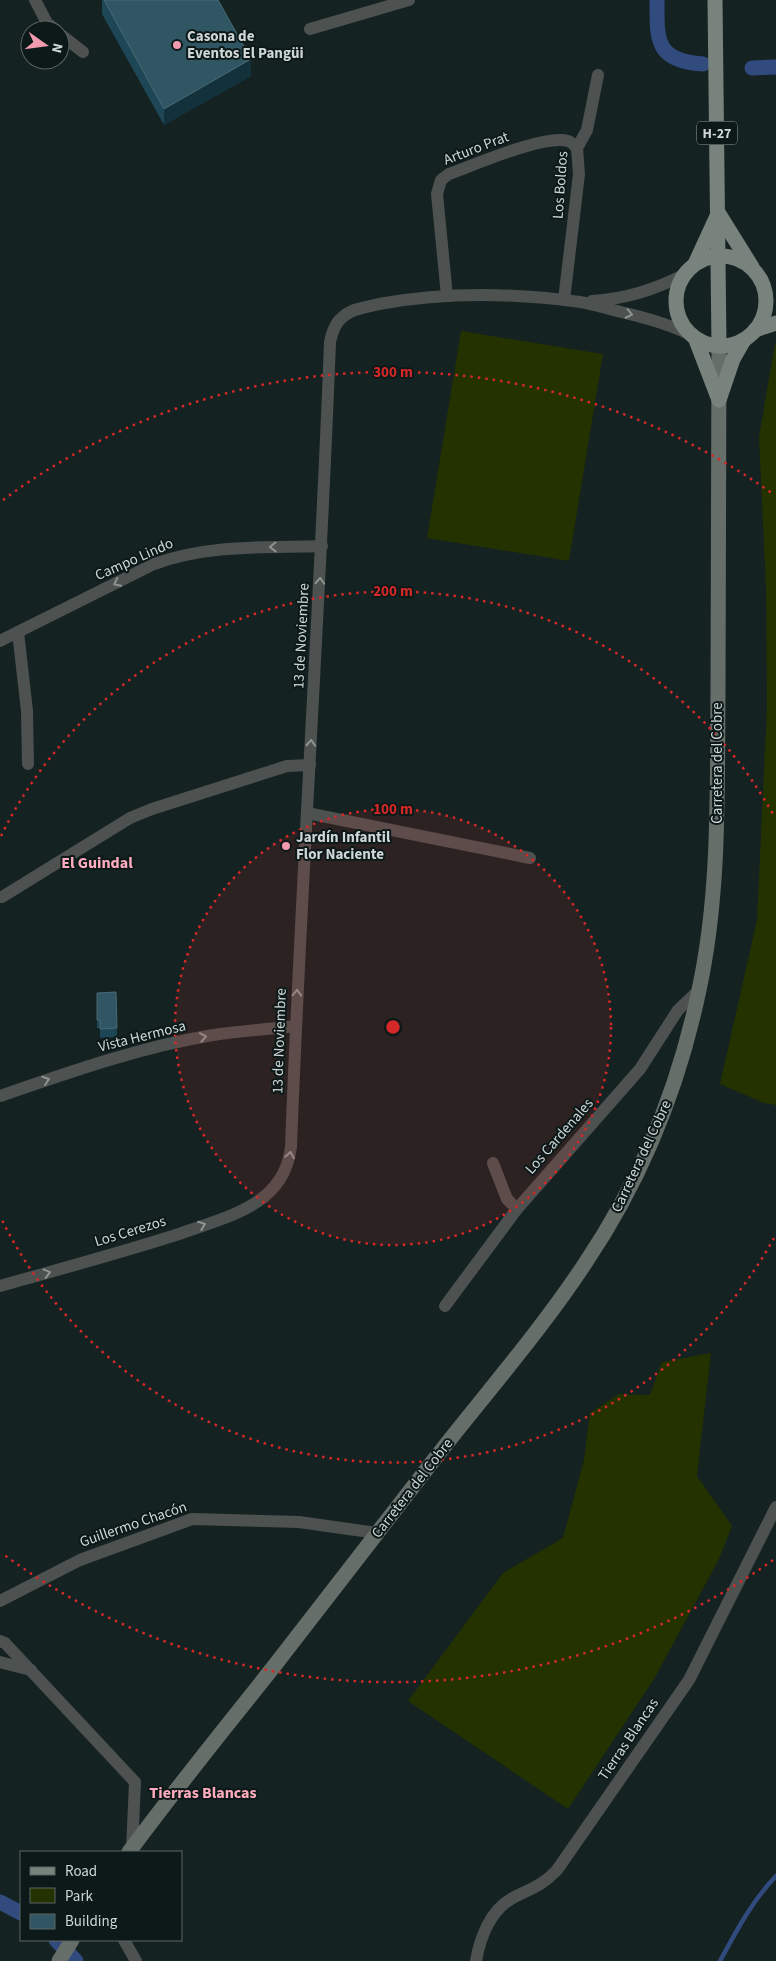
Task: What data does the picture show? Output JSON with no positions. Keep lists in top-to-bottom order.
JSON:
{
  "streets": {
    "main road": ["H-27", "Carretera del Cobre"],
    "street": [
      "Arturo Prat",
      "Los Boldos",
      "Campo Lindo",
      "13 de Noviembre",
      "Vista Hermosa",
      "Los Cardenales",
      "Los Cerezos",
      "Guillermo Chacón",
      "Tierras Blancas"
    ]
  },
  "crossings": [
    ["H-27", "Carretera del Cobre"],
    ["Arturo Prat", "Los Boldos"],
    ["Arturo Prat", "13 de Noviembre"],
    ["Los Boldos", "13 de Noviembre"],
    ["Campo Lindo", "13 de Noviembre"],
    ["13 de Noviembre", "Vista Hermosa"],
    ["13 de Noviembre", "Los Cerezos"],
    ["Carretera del Cobre", "Los Cardenales"],
    ["Carretera del Cobre", "Guillermo Chacón"]
  ],
  "one_way": [
    "Campo Lindo",
    "13 de Noviembre",
    "Vista Hermosa",
    "Los Cerezos"
  ],
  "districts": ["El Guindal", "Tierras Blancas"],
  "places": ["Casona de Eventos El Pangüi", "Jardín Infantil Flor Naciente"],
  "legend": ["Road", "Park", "Building"],
  "north": "right",
  "rings": ["300 m", "200 m", "100 m"]
}
